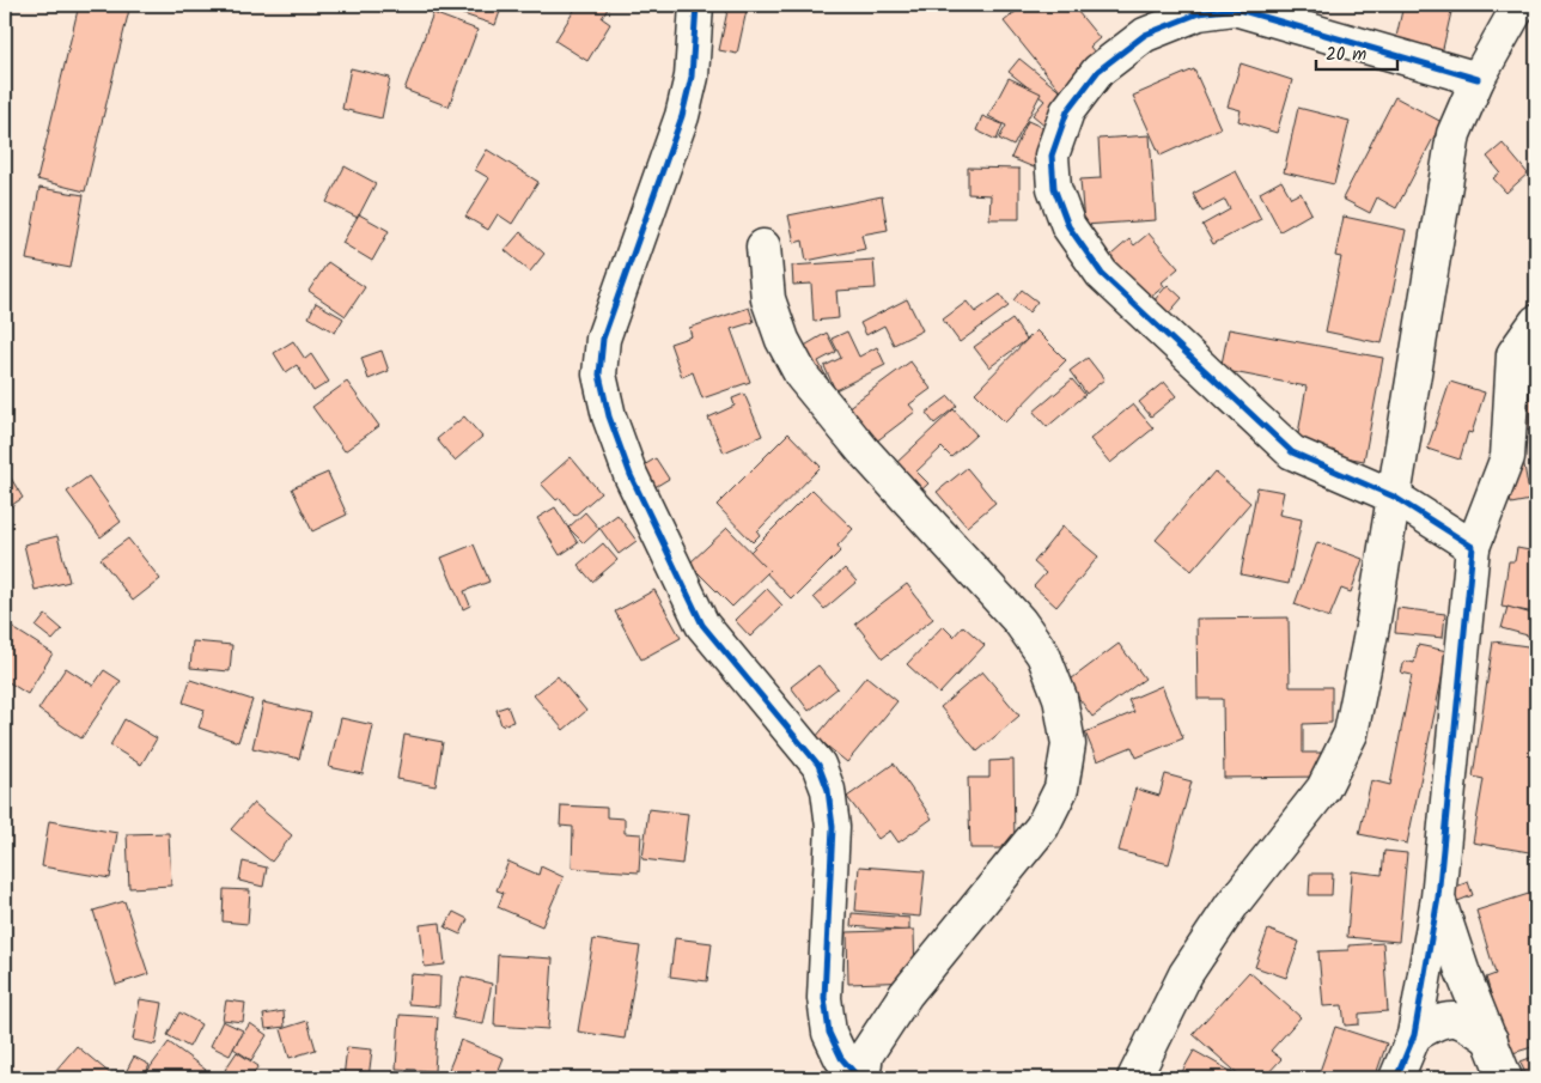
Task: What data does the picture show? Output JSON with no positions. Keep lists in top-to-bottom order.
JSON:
{
  "scale_bar": "20 m"
}
